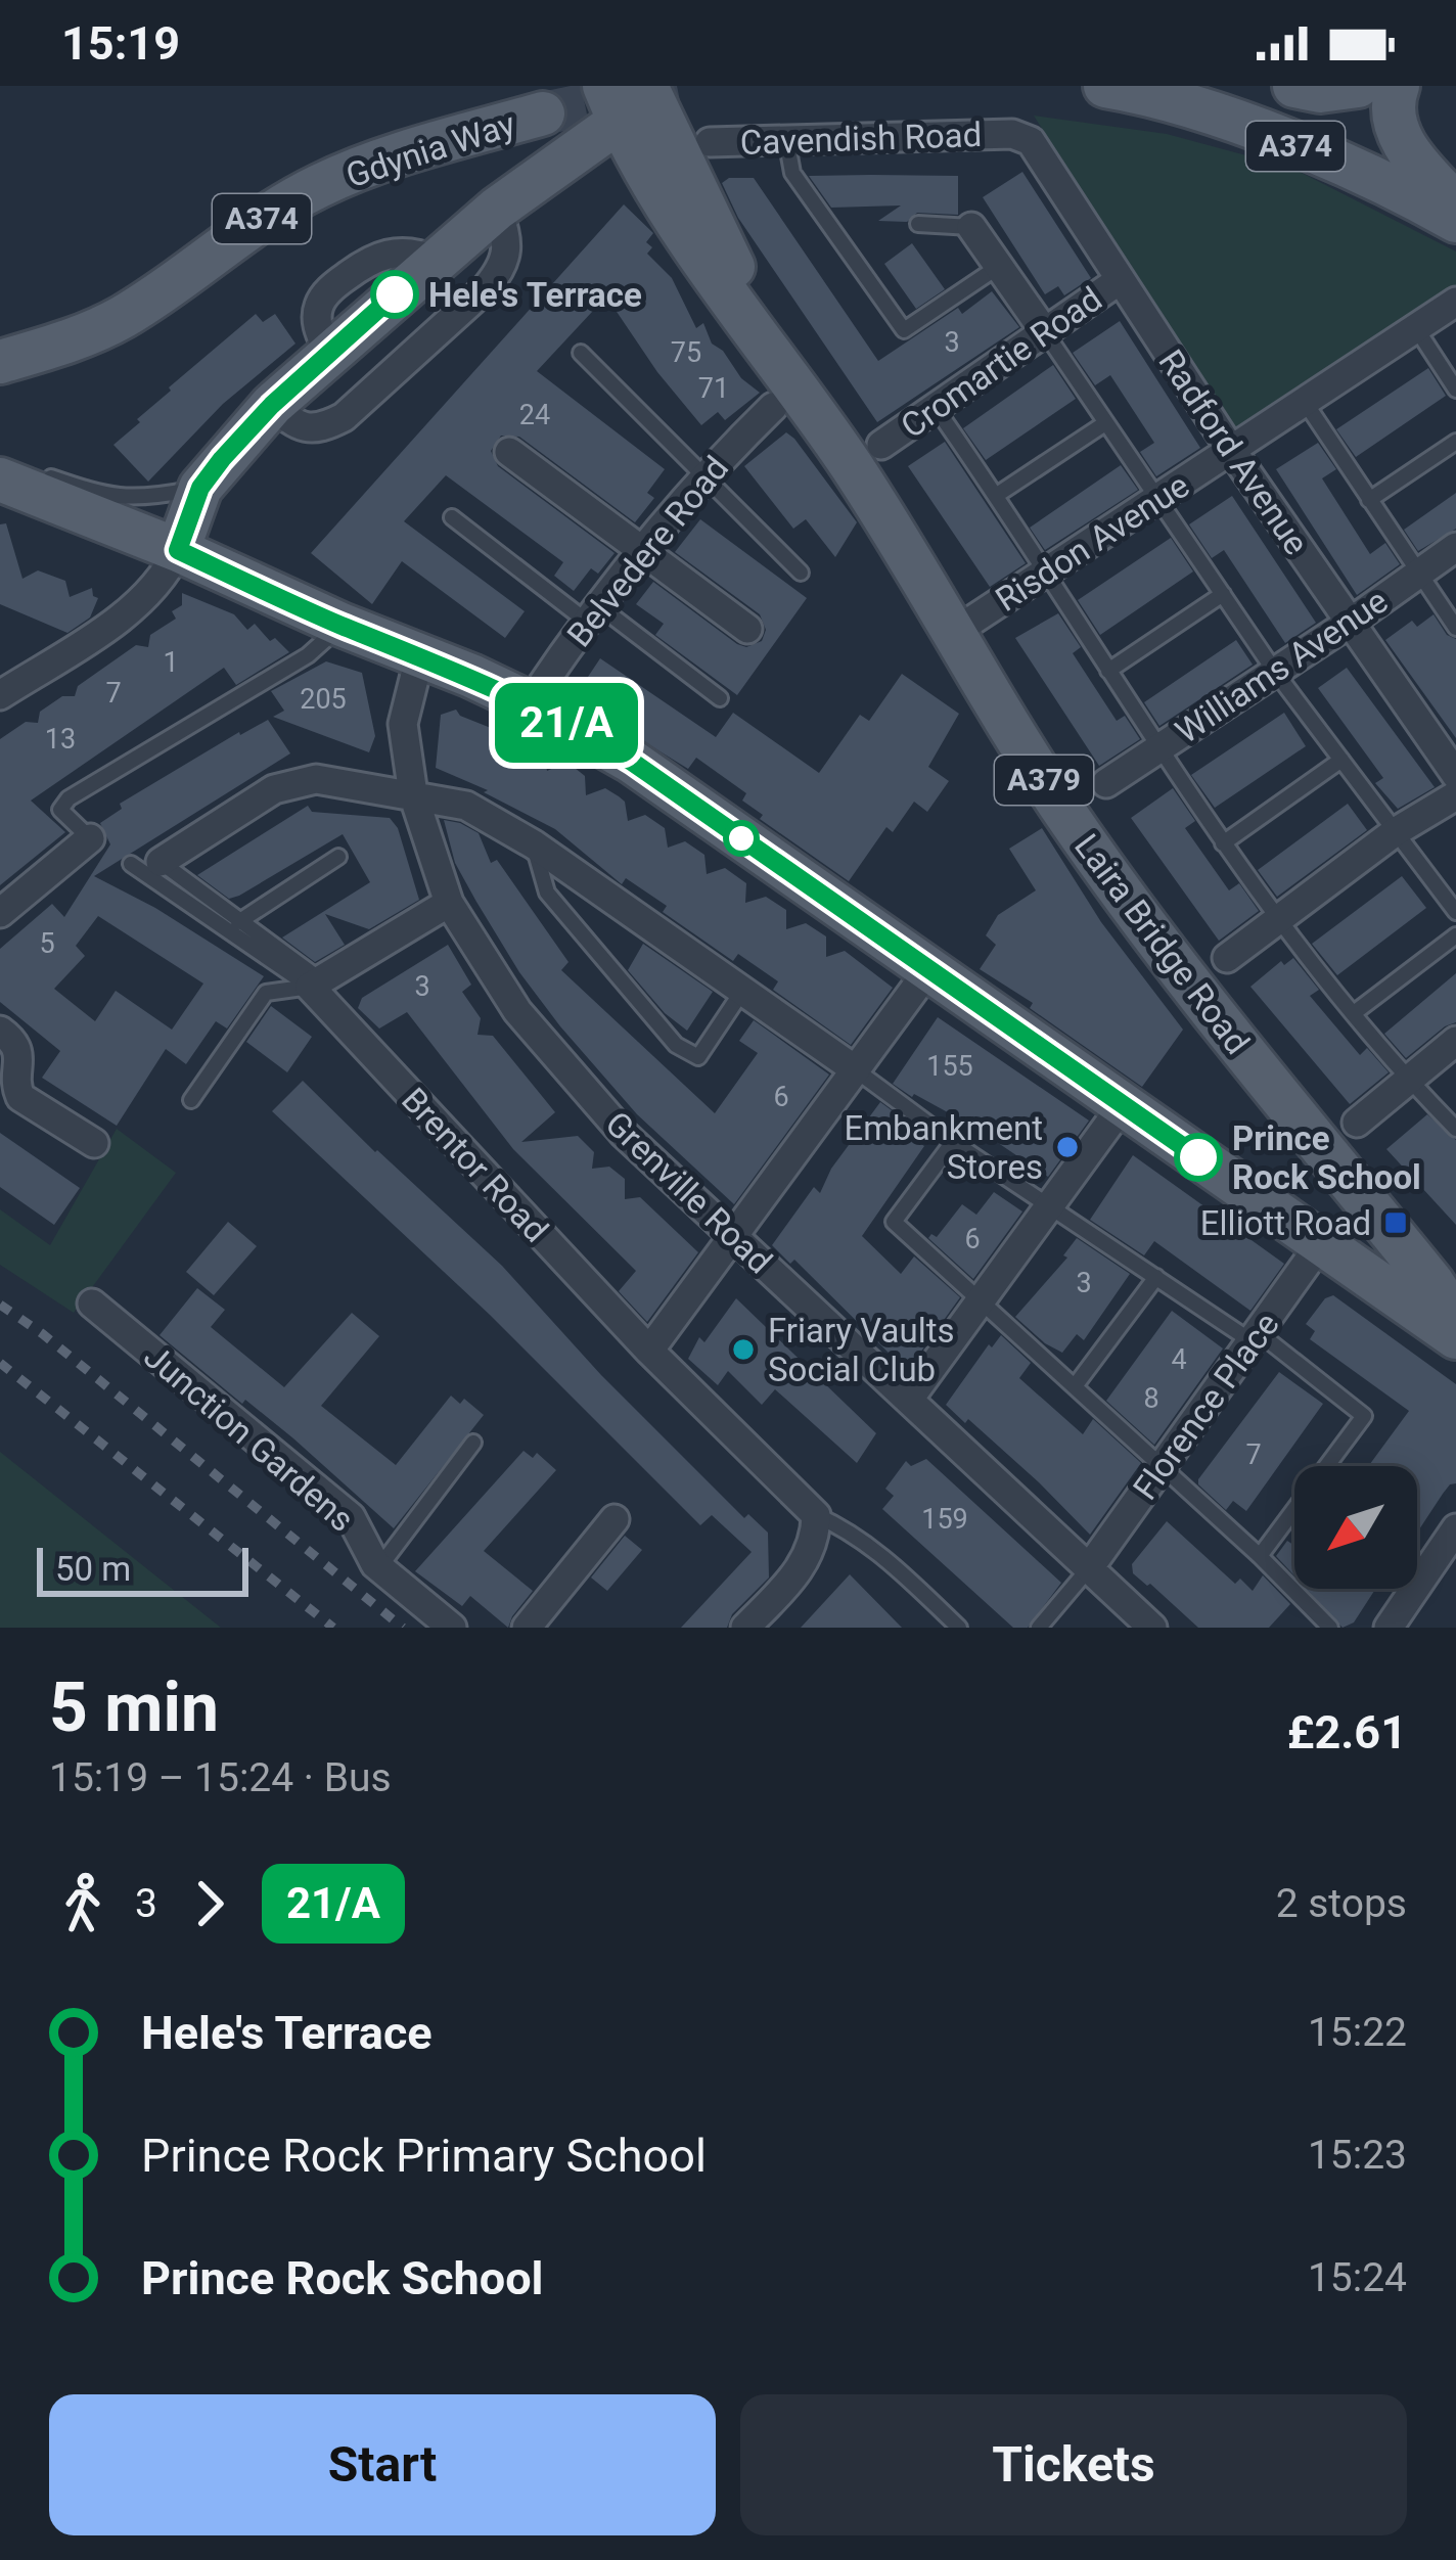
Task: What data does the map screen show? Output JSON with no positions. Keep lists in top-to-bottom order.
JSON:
{
  "streets": {
    "main road": [
      "A374",
      "Gdynia Way",
      "A379",
      "Laira Bridge Road"
    ],
    "street": [
      "Cavendish Road",
      "Cromartie Road",
      "Radford Avenue",
      "Risdon Avenue",
      "Belvedere Road",
      "Williams Avenue",
      "Brentor Road",
      "Grenville Road",
      "Florence Place",
      "Junction Gardens"
    ]
  },
  "crossings": [
    ["Cavendish Road", "Radford Avenue"],
    ["Cromartie Road", "Radford Avenue"],
    ["Radford Avenue", "Risdon Avenue"],
    ["Radford Avenue", "Williams Avenue"],
    ["Grenville Road", "Florence Place"]
  ],
  "places": {
    "other": [
      "Hele's Terrace",
      "Embankment Stores",
      "Prince Rock School",
      "Friary Vaults Social Club"
    ],
    "transit": ["Elliott Road"]
  },
  "lines": ["bus line 21/A"],
  "house_numbers": [
    "3",
    "75",
    "71",
    "24",
    "1",
    "7",
    "205",
    "13",
    "5",
    "3",
    "155",
    "6",
    "6",
    "3",
    "4",
    "8",
    "7",
    "159"
  ],
  "scale_bar": "50 m",
  "north": "bottom left",
  "page": {
    "status": "15:19",
    "on_map": "21/A",
    "scale": "50 m",
    "heading": ["5 min", "15:19 – 15:24 · Bus", "£2.61"],
    "legs": ["3", "21/A", "2 stops"],
    "list": [
      {
        "name": "Hele's Terrace",
        "value": "15:22"
      },
      {
        "name": "Prince Rock Primary School",
        "value": "15:23"
      },
      {
        "name": "Prince Rock School",
        "value": "15:24"
      }
    ],
    "buttons": ["Start", "Tickets"]
  }
}
